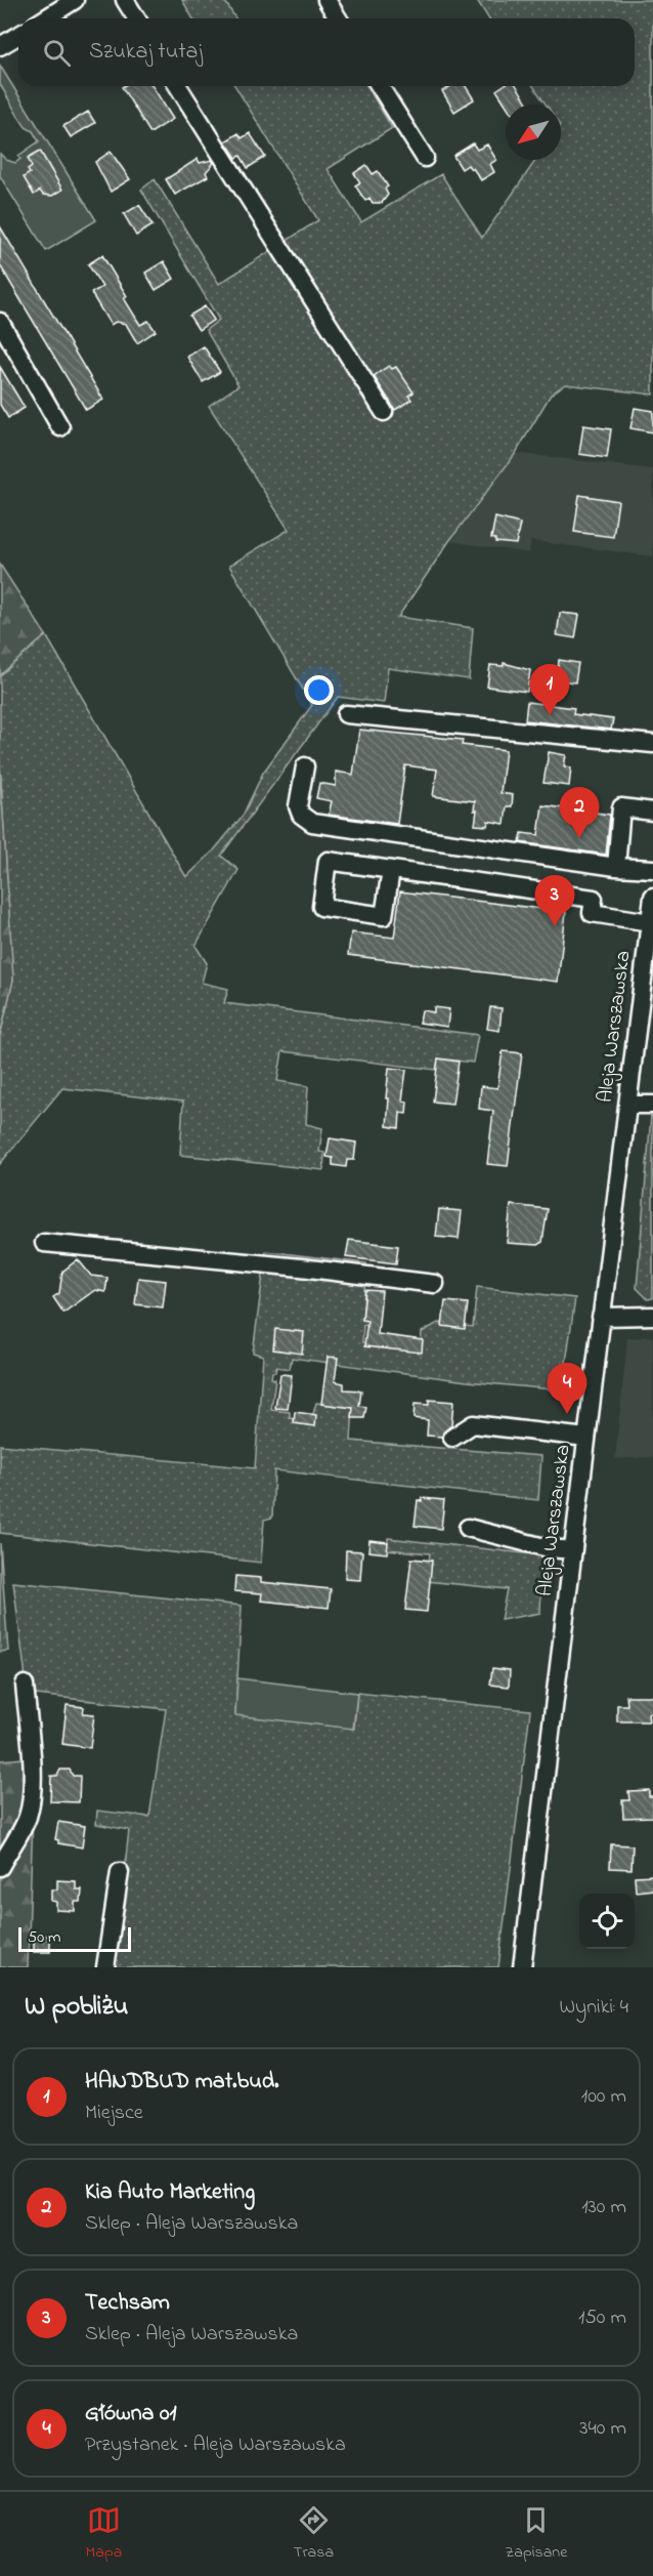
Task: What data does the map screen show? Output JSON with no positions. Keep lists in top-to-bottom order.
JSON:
{
  "streets": {
    "street": ["Aleja Warszawska"]
  },
  "scale_bar": "50 m",
  "north": "bottom left",
  "page": {
    "search": "Szukaj tutaj",
    "pins": [
      "1",
      "2",
      "3",
      "4"
    ],
    "scale": "50 m",
    "heading": ["W pobliżu", "Wyniki: 4"],
    "list": [
      {
        "mark": "1",
        "name": "HANDBUD mat.bud.",
        "note": "Miejsce",
        "value": "100 m"
      },
      {
        "mark": "2",
        "name": "Kia Auto Marketing",
        "note": "Sklep · Aleja Warszawska",
        "value": "130 m"
      },
      {
        "mark": "3",
        "name": "Techsam",
        "note": "Sklep · Aleja Warszawska",
        "value": "150 m"
      },
      {
        "mark": "4",
        "name": "Główna 01",
        "note": "Przystanek · Aleja Warszawska",
        "value": "340 m"
      }
    ],
    "nav": ["Mapa", "Trasa", "Zapisane"]
  }
}
